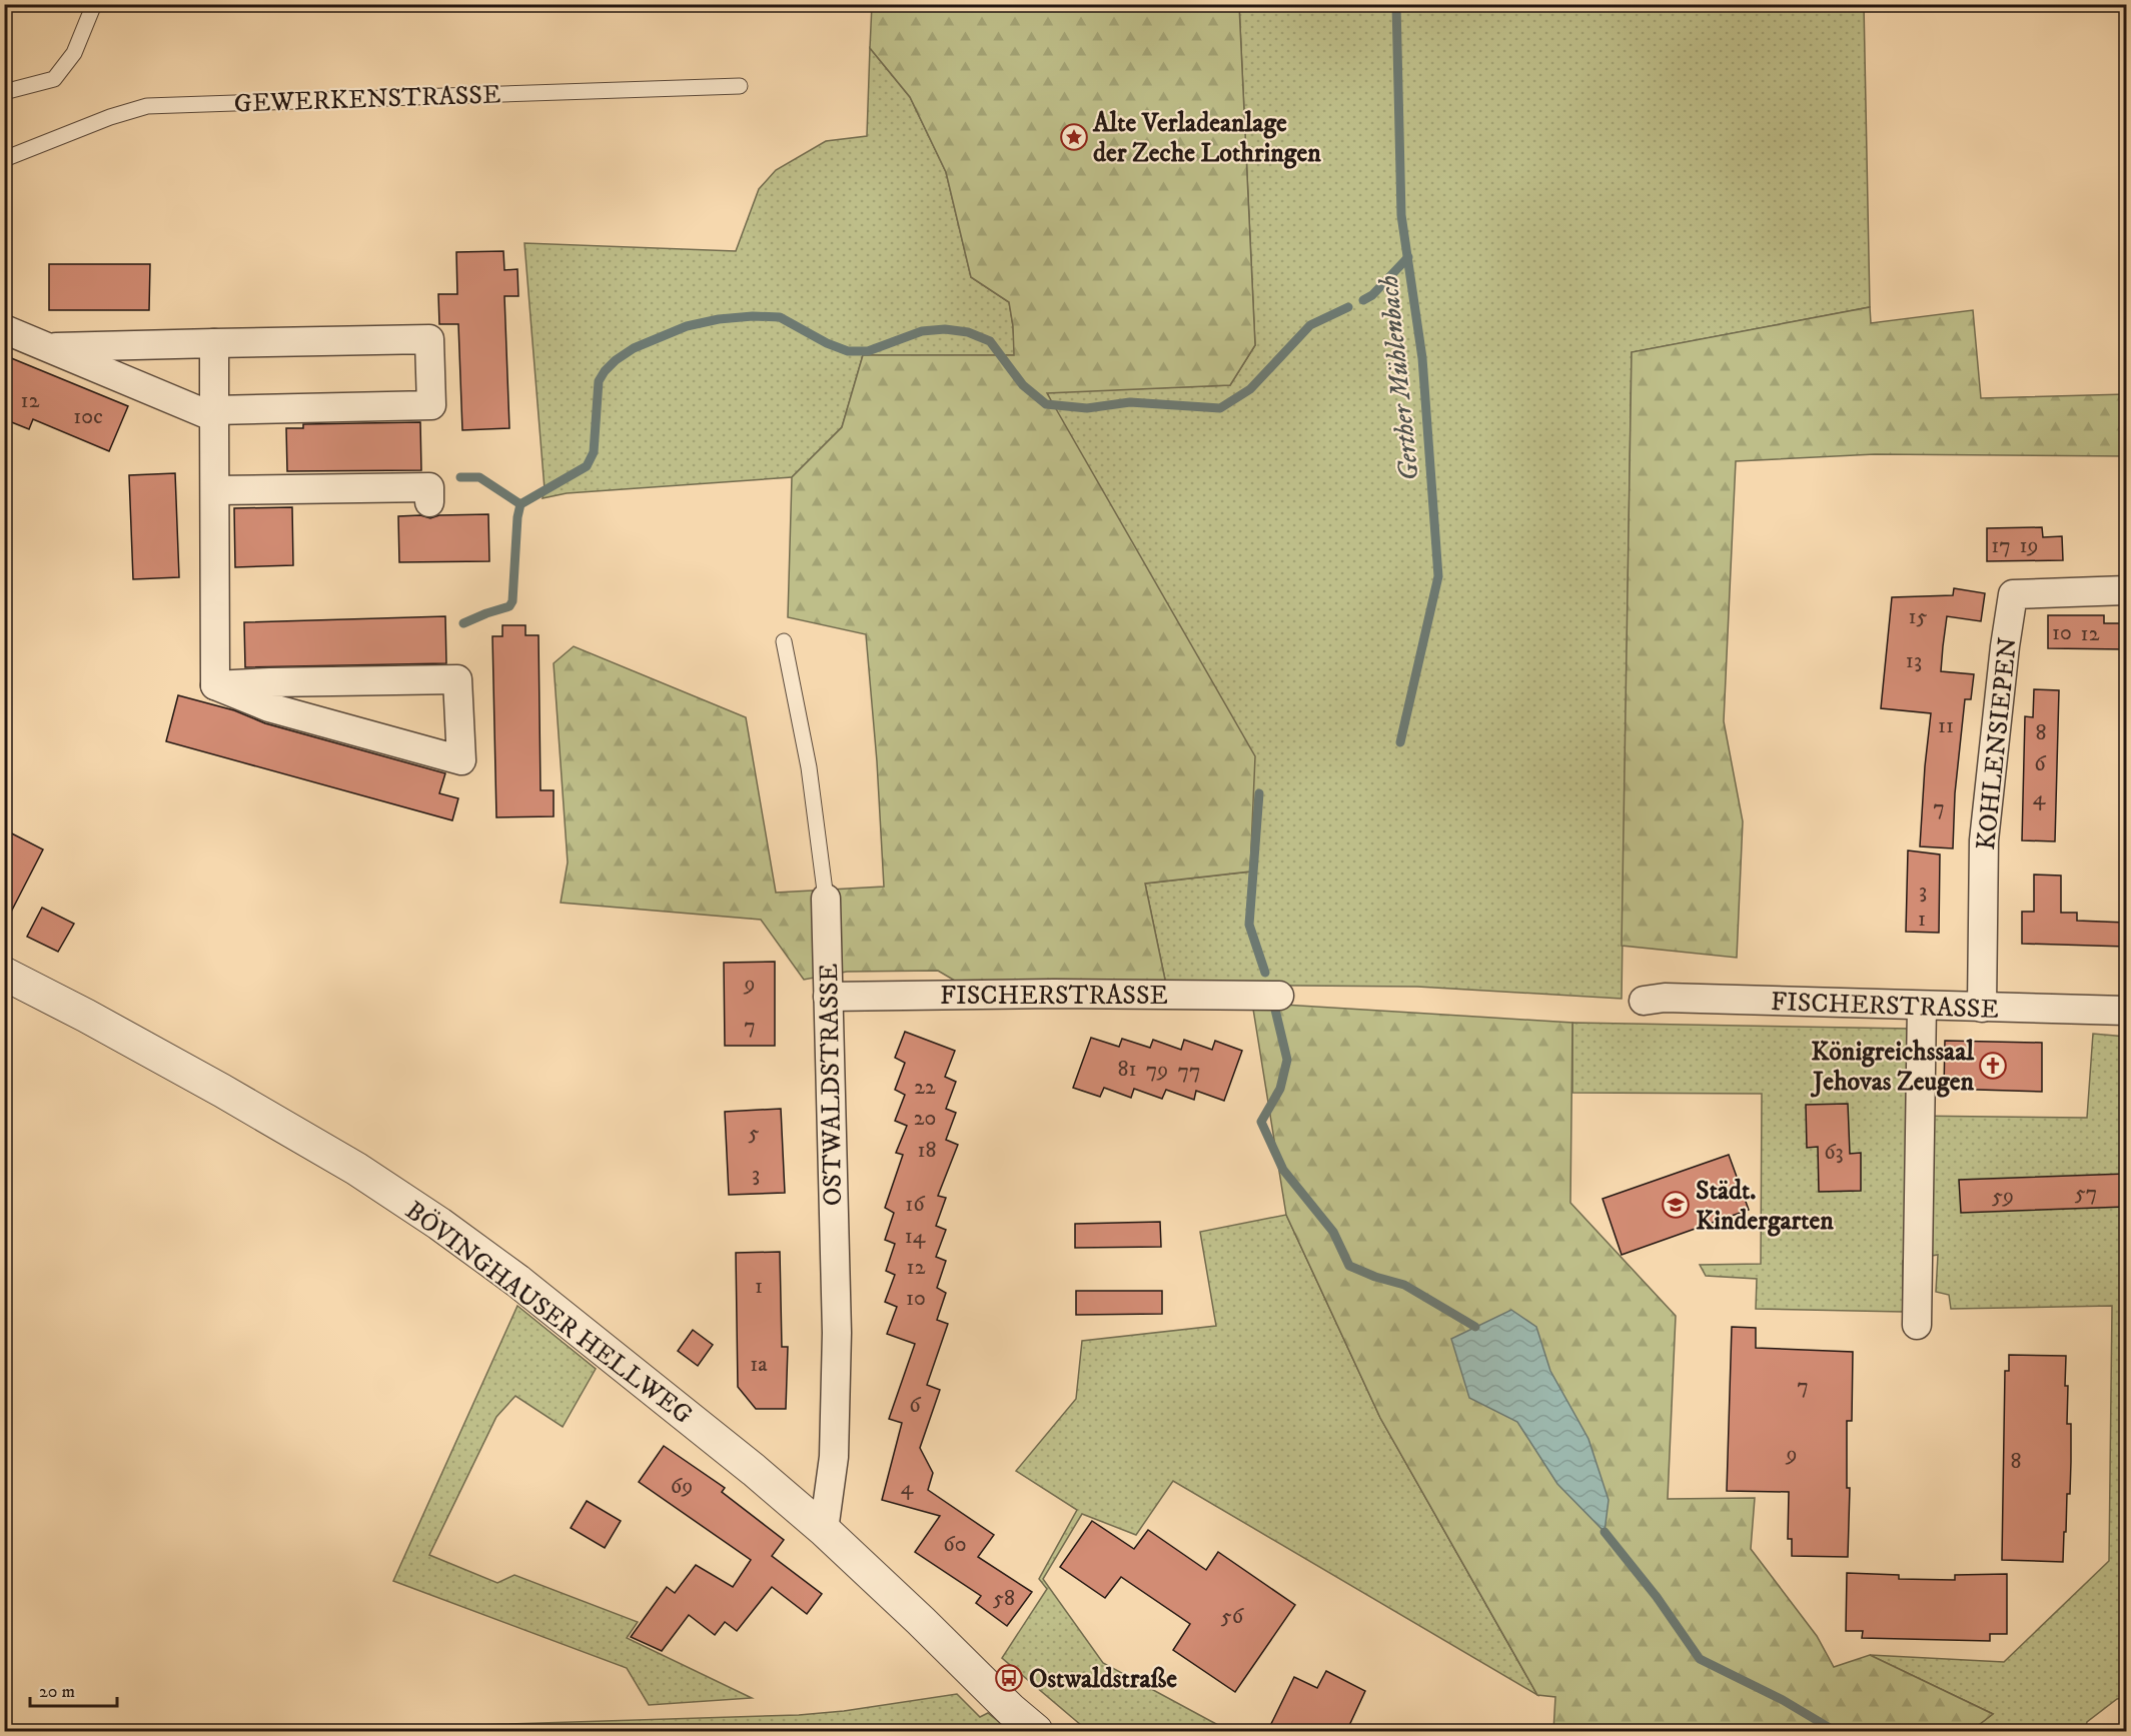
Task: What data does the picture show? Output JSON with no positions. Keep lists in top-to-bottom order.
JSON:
{
  "streets": {
    "street": [
      "KOHLENSIEPEN",
      "FISCHERSTRASSE",
      "OSTWALDSTRASSE",
      "BÖVINGHAUSER HELLWEG"
    ],
    "lane": ["GEWERKENSTRASSE"]
  },
  "crossings": [
    ["KOHLENSIEPEN", "FISCHERSTRASSE"],
    ["FISCHERSTRASSE", "OSTWALDSTRASSE"],
    ["OSTWALDSTRASSE", "BÖVINGHAUSER HELLWEG"]
  ],
  "water": ["Gerther Mühlenbach"],
  "places": {
    "place": ["Alte Verladeanlage der Zeche Lothringen"],
    "church": ["Königreichssaal Jehovas Zeugen"],
    "school or university": ["Städt. Kindergarten"],
    "bus stop": ["Ostwaldstraße"]
  },
  "house_numbers": [
    "12",
    "10c",
    "17",
    "19",
    "15",
    "10",
    "12",
    "13",
    "11",
    "8",
    "6",
    "4",
    "7",
    "3",
    "1",
    "9",
    "7",
    "81",
    "79",
    "77",
    "22",
    "20",
    "5",
    "18",
    "63",
    "3",
    "57",
    "59",
    "16",
    "14",
    "12",
    "1",
    "10",
    "1a",
    "7",
    "6",
    "9",
    "8",
    "69",
    "4",
    "60",
    "58",
    "56"
  ],
  "scale_bar": "20 m"
}
